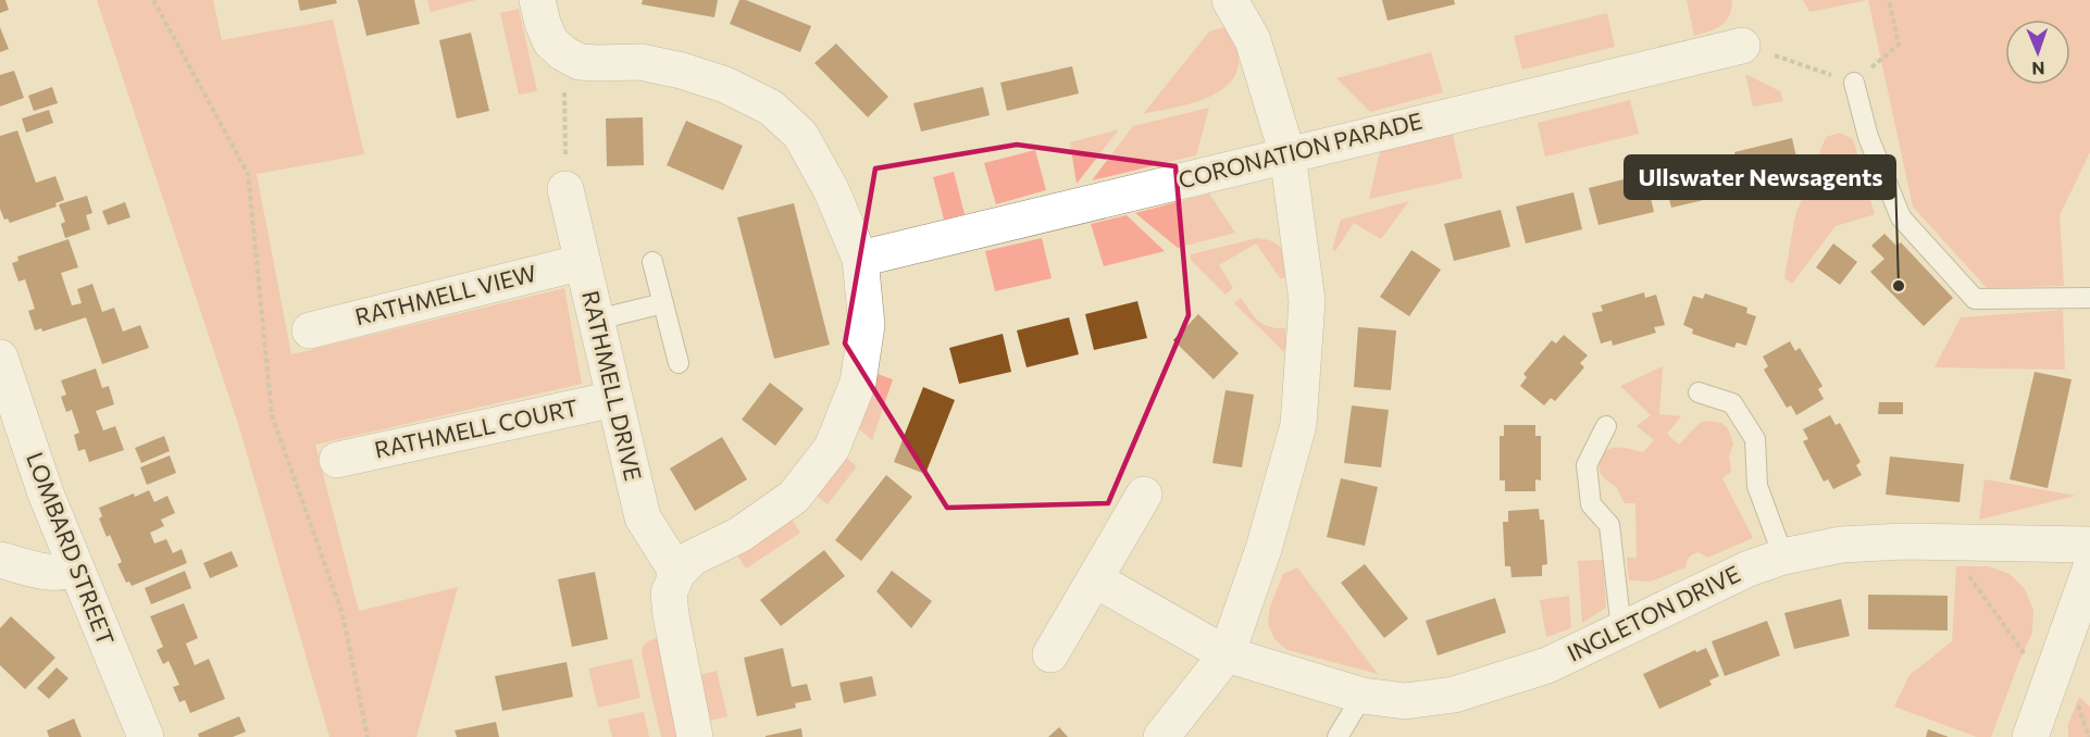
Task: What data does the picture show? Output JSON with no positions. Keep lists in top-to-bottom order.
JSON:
{
  "streets": {
    "street": [
      "CORONATION PARADE",
      "RATHMELL VIEW",
      "RATHMELL DRIVE",
      "RATHMELL COURT",
      "LOMBARD STREET",
      "INGLETON DRIVE"
    ]
  },
  "crossings": [
    ["RATHMELL VIEW", "RATHMELL DRIVE"],
    ["RATHMELL DRIVE", "RATHMELL COURT"]
  ],
  "places": ["Ullswater Newsagents"],
  "north": "bottom"
}
